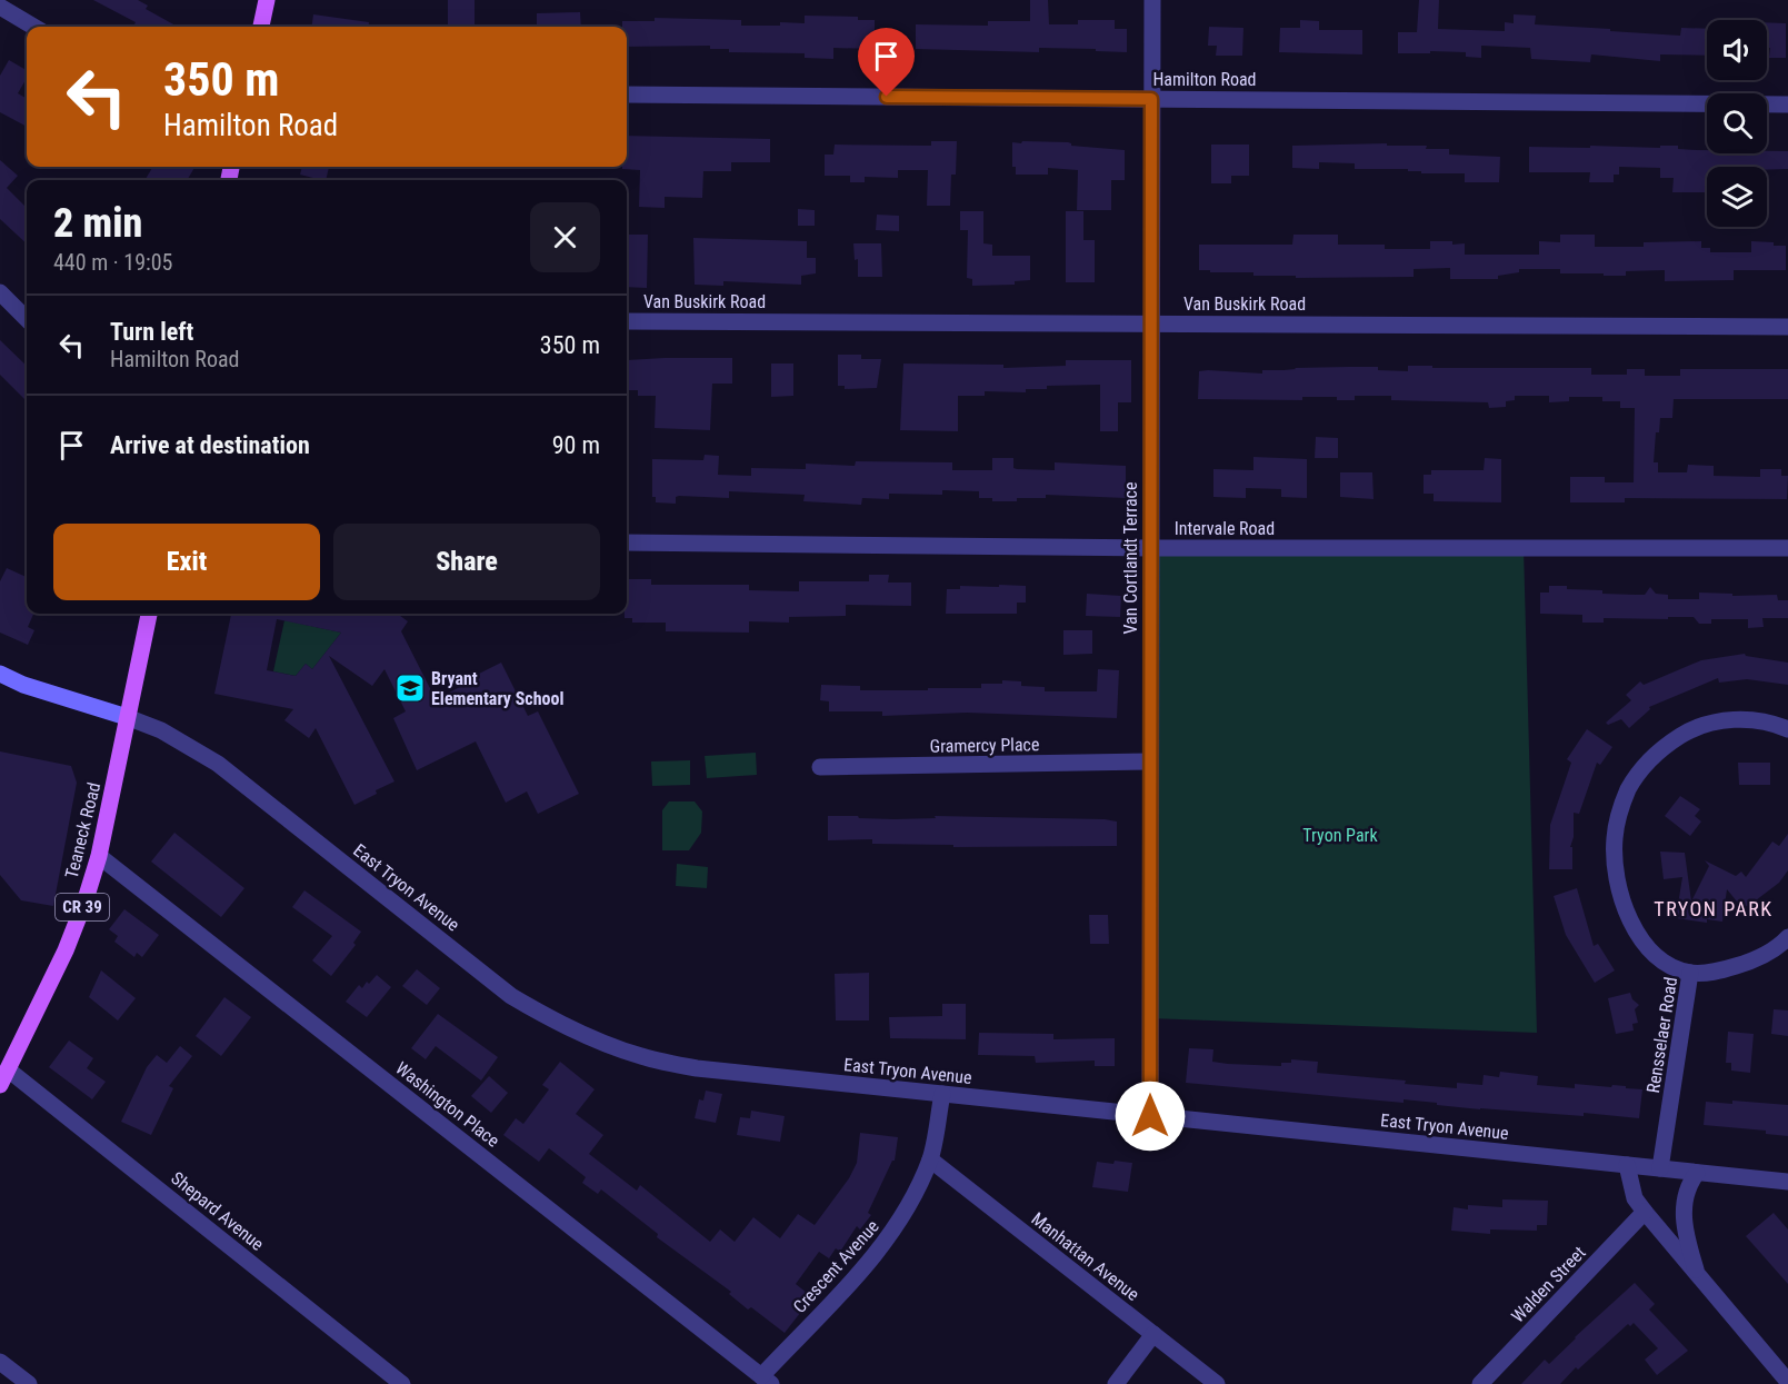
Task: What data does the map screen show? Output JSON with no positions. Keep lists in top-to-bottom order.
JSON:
{
  "streets": {
    "main road": ["Teaneck Road", "CR 39"],
    "street": [
      "Hamilton Road",
      "Van Buskirk Road",
      "Intervale Road",
      "Van Cortlandt Terrace",
      "Gramercy Place",
      "East Tryon Avenue",
      "Rensselaer Road",
      "Washington Place",
      "Shepard Avenue",
      "Manhattan Avenue",
      "Crescent Avenue",
      "Walden Street"
    ]
  },
  "crossings": [
    ["Hamilton Road", "Van Cortlandt Terrace"],
    ["Van Buskirk Road", "Van Cortlandt Terrace"],
    ["Intervale Road", "Van Cortlandt Terrace"],
    ["Van Cortlandt Terrace", "Gramercy Place"],
    ["Van Cortlandt Terrace", "East Tryon Avenue"],
    ["Teaneck Road", "East Tryon Avenue"],
    ["Teaneck Road", "Washington Place"],
    ["Teaneck Road", "Shepard Avenue"],
    ["East Tryon Avenue", "Rensselaer Road"],
    ["East Tryon Avenue", "Crescent Avenue"],
    ["Washington Place", "Crescent Avenue"],
    ["Manhattan Avenue", "Crescent Avenue"]
  ],
  "districts": ["TRYON PARK"],
  "parks": ["Tryon Park"],
  "places": {
    "school or university": ["Bryant Elementary School"]
  },
  "page": {
    "turn": ["350 m", "Hamilton Road"],
    "heading": ["2 min", "440 m · 19:05"],
    "list": [
      {
        "name": "Turn left",
        "note": "Hamilton Road",
        "value": "350 m"
      },
      {
        "name": "Arrive at destination",
        "value": "90 m"
      }
    ],
    "buttons": ["Exit", "Share"]
  }
}
